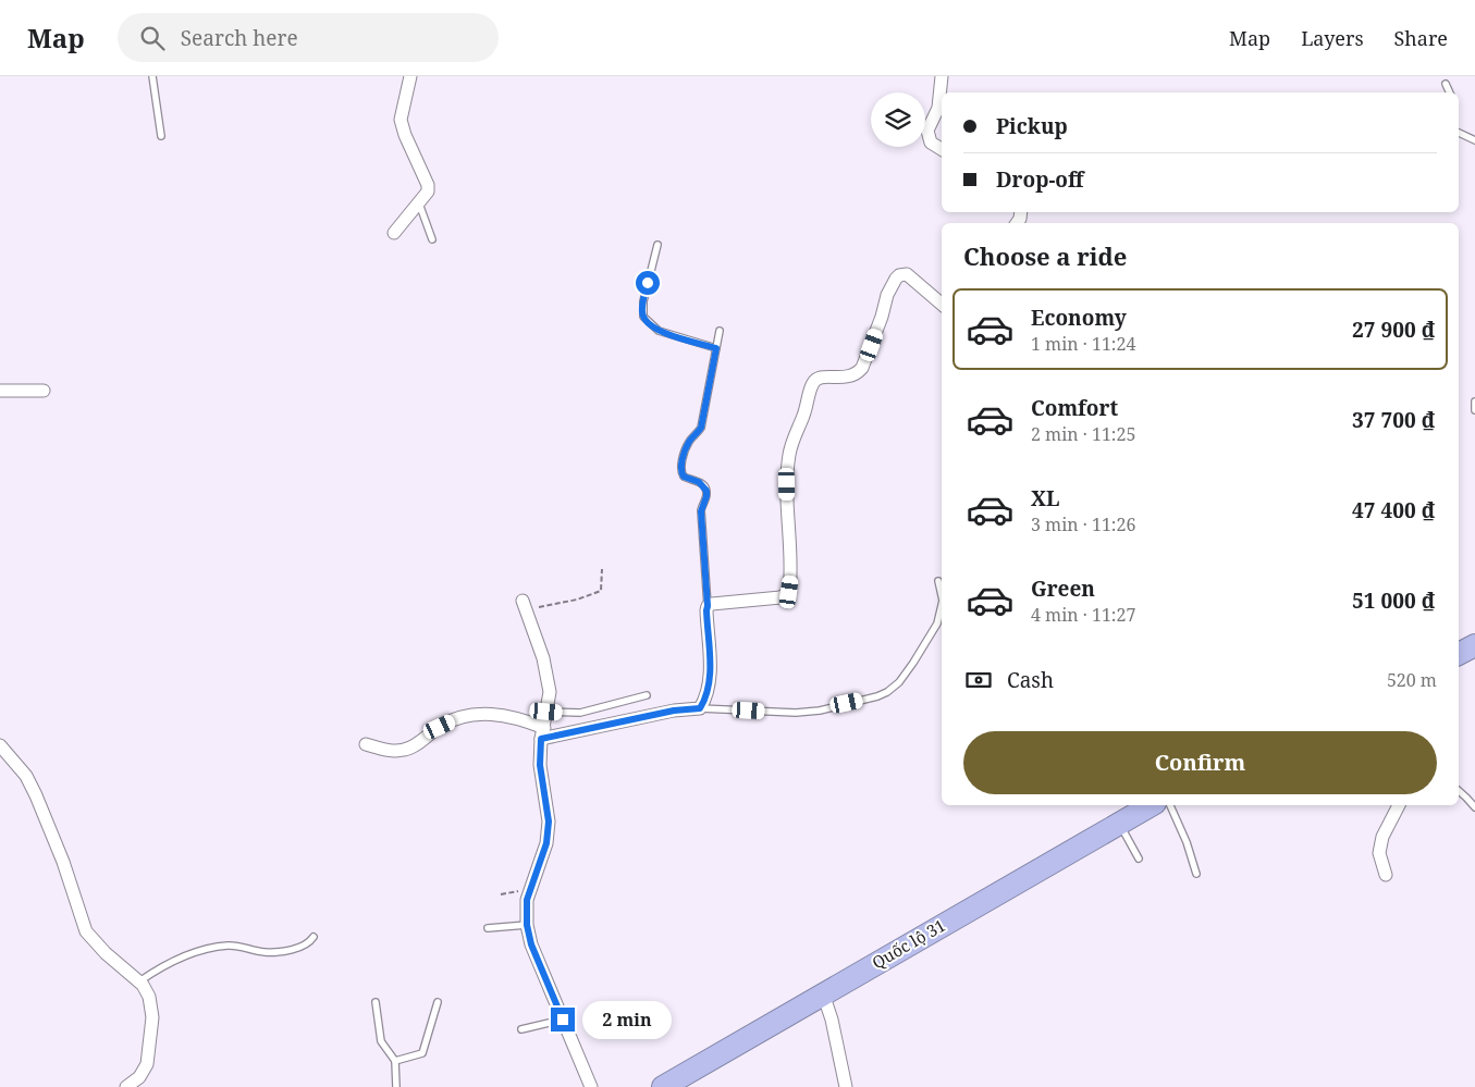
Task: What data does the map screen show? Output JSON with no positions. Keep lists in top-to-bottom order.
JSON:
{
  "streets": {
    "highway": ["Quốc lộ 31"]
  },
  "page": {
    "header": "Map",
    "search": "Search here",
    "nav": ["Map", "Layers", "Share"],
    "banner": ["Pickup", "Drop-off"],
    "heading": "Choose a ride",
    "list": [
      {
        "name": "Economy",
        "note": "1 min · 11:24",
        "value": "27 900 ₫"
      },
      {
        "name": "Comfort",
        "note": "2 min · 11:25",
        "value": "37 700 ₫"
      },
      {
        "name": "XL",
        "note": "3 min · 11:26",
        "value": "47 400 ₫"
      },
      {
        "name": "Green",
        "note": "4 min · 11:27",
        "value": "51 000 ₫"
      }
    ],
    "pay": ["Cash", "520 m"],
    "buttons": "Confirm",
    "bubble": "2 min"
  }
}
